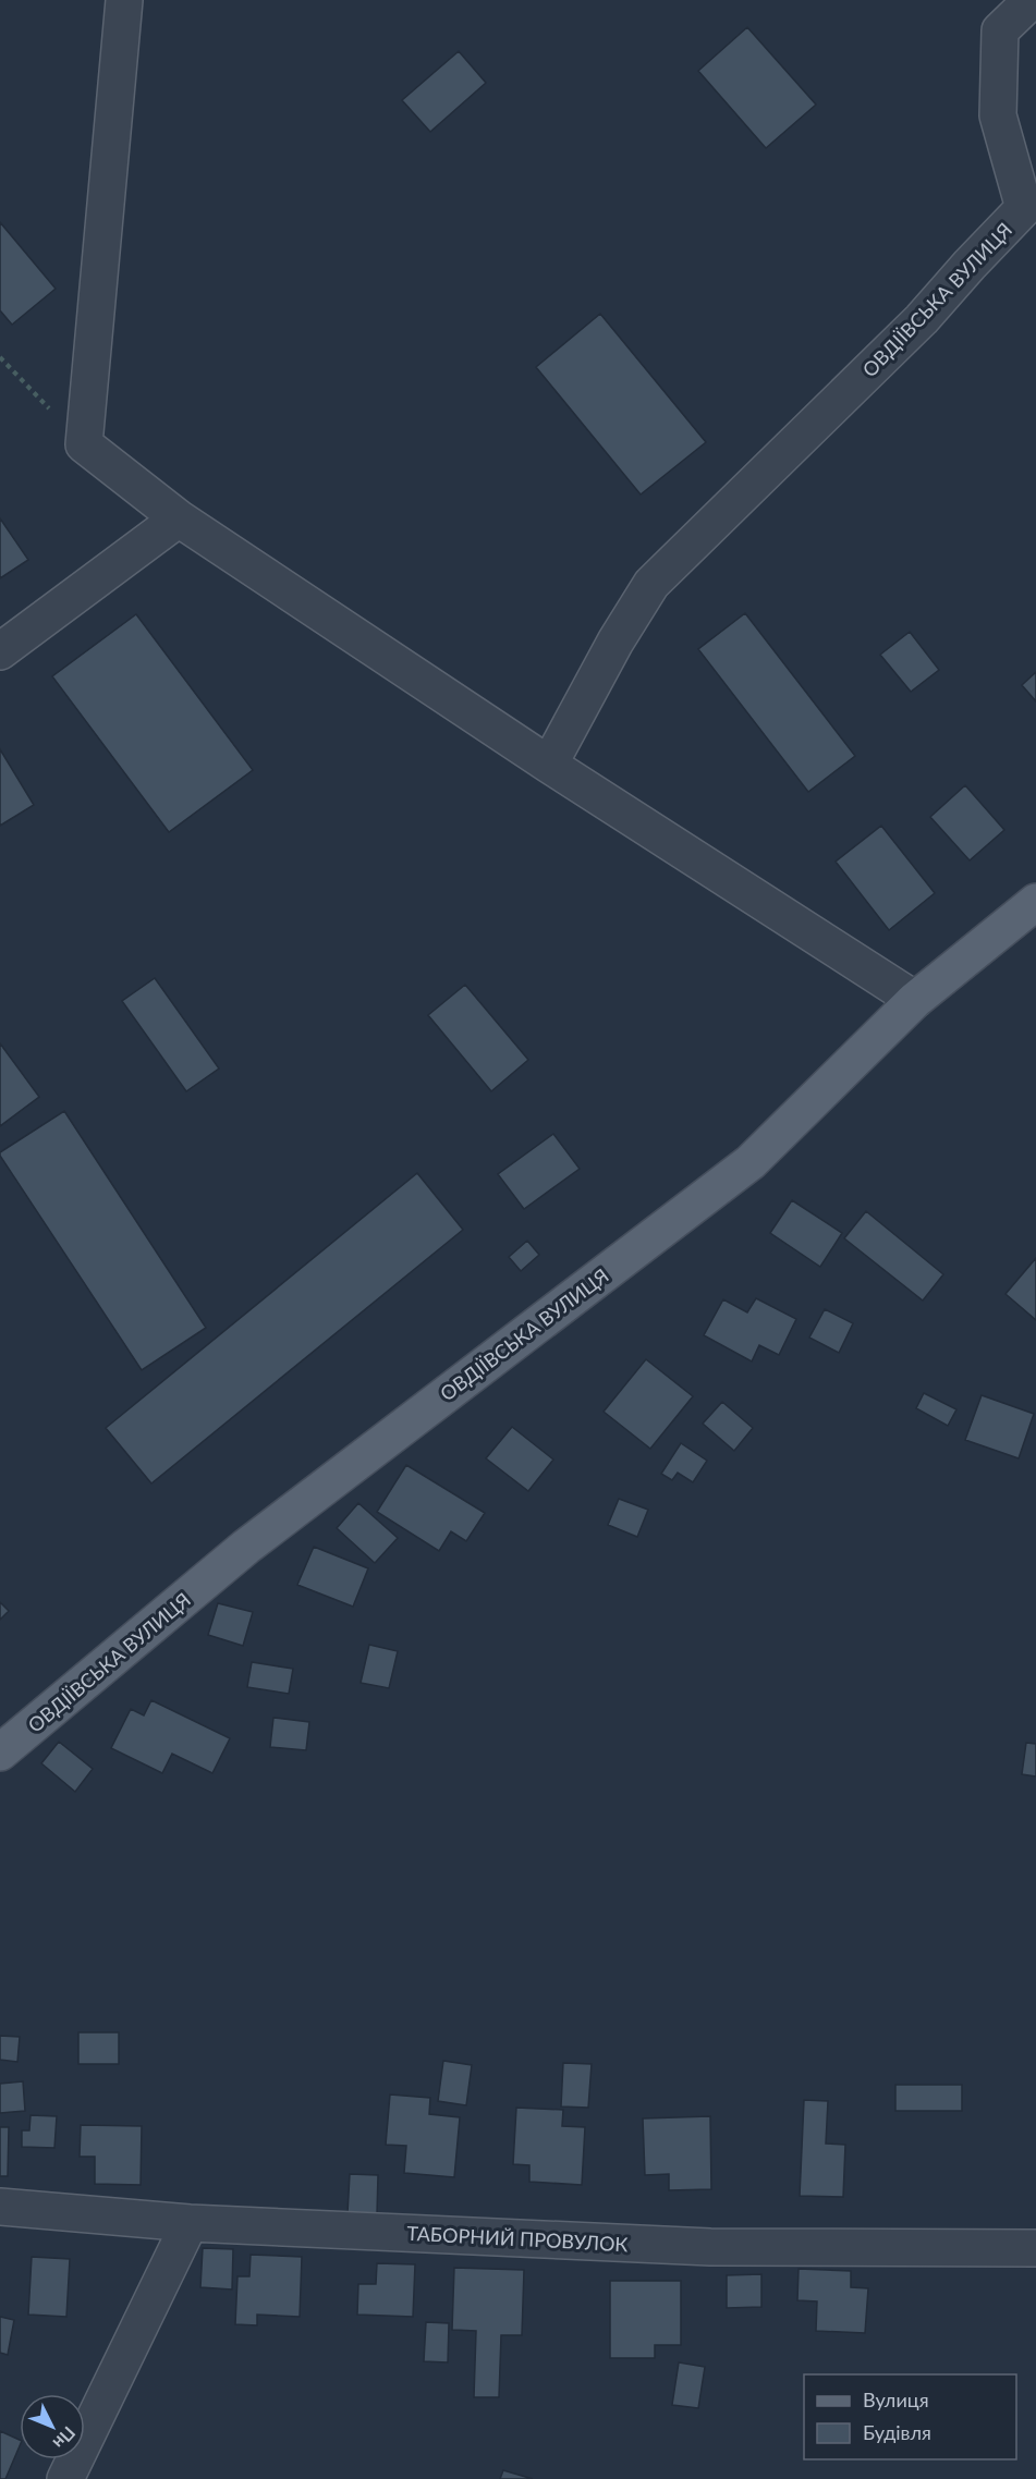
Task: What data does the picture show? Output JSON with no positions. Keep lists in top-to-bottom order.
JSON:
{
  "streets": {
    "main road": ["ОВДІЇВСЬКА ВУЛИЦЯ"],
    "street": ["ТАБОРНИЙ ПРОВУЛОК"]
  },
  "legend": ["Вулиця", "Будівля"],
  "north": "bottom right"
}
